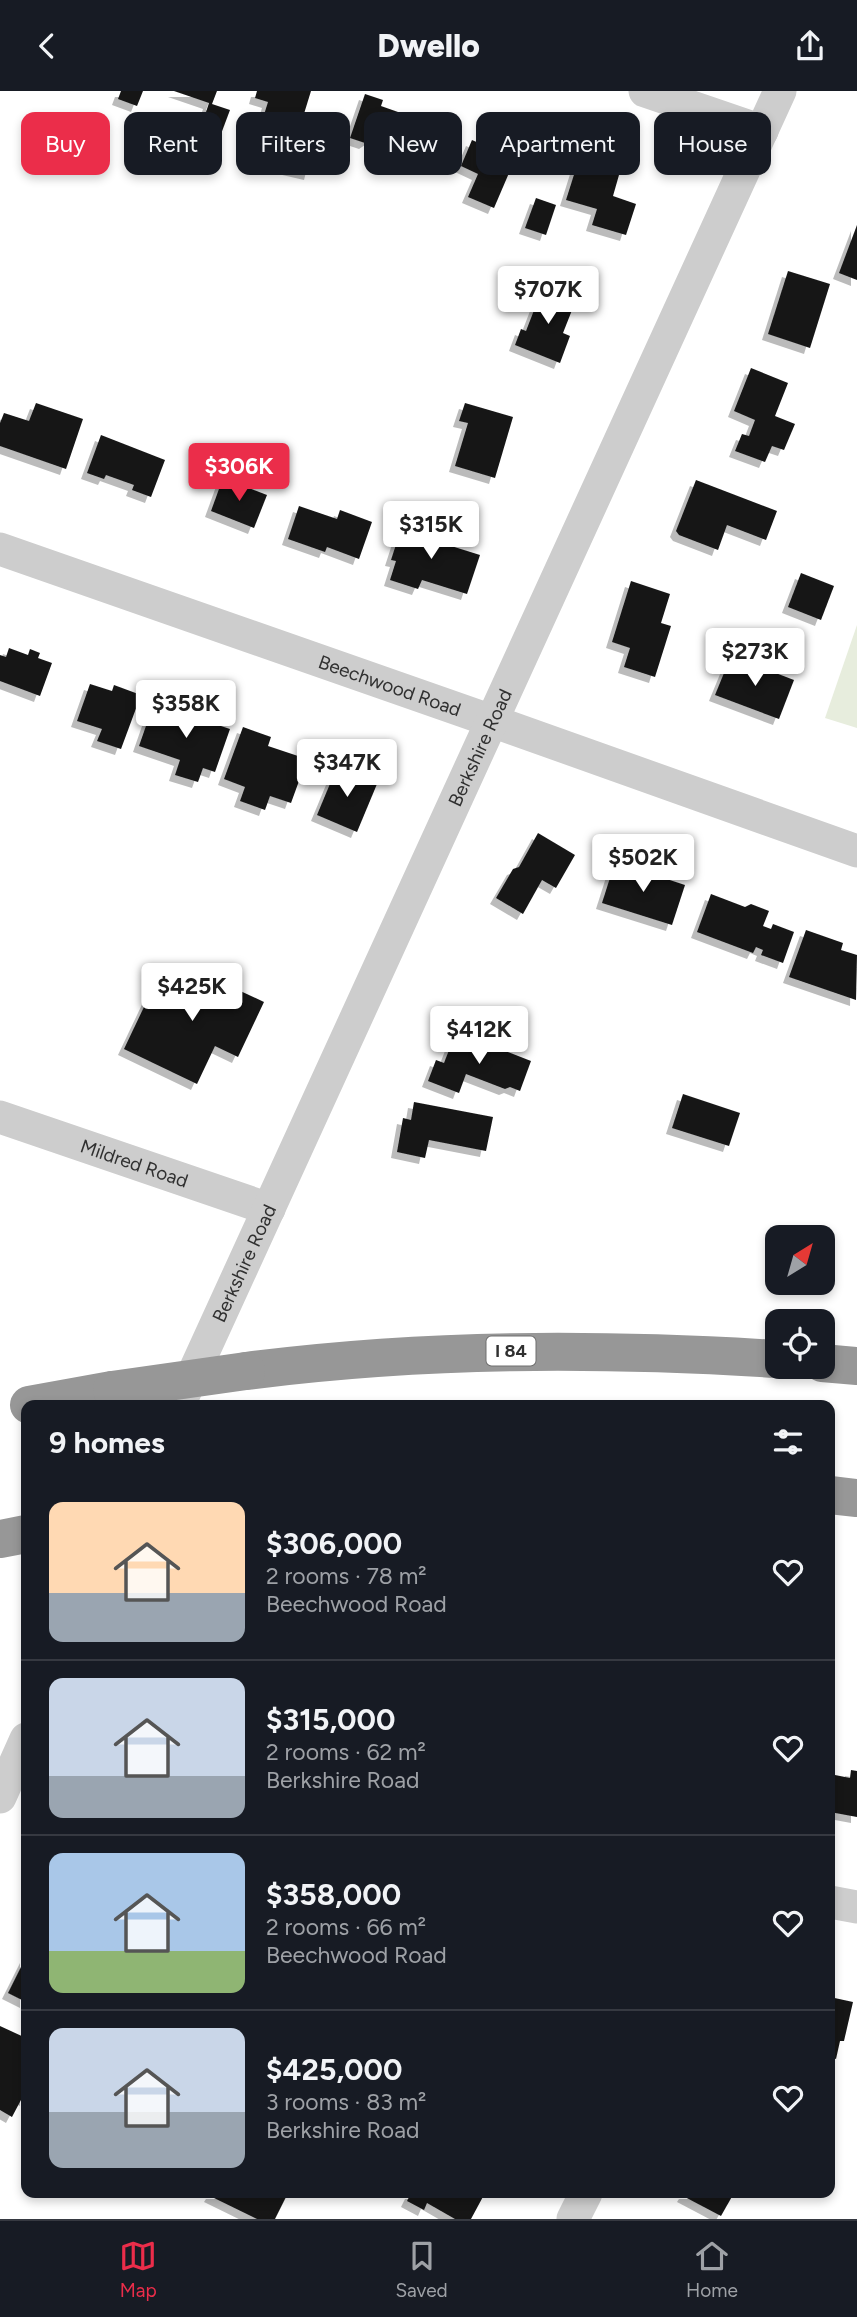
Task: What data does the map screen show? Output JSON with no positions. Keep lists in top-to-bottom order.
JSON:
{
  "streets": {
    "highway": ["I 84"],
    "street": ["Beechwood Road", "Berkshire Road", "Mildred Road"]
  },
  "crossings": [
    ["Beechwood Road", "Berkshire Road"],
    ["Berkshire Road", "Mildred Road"]
  ],
  "north": "top right",
  "page": {
    "header": "Dwello",
    "chip": [
      "Buy",
      "Rent",
      "Filters",
      "New",
      "Apartment",
      "House"
    ],
    "price": [
      "$707K",
      "$306K",
      "$315K",
      "$273K",
      "$358K",
      "$347K",
      "$502K",
      "$425K",
      "$412K"
    ],
    "heading": "9 homes",
    "list": [
      {
        "name": "$306,000",
        "note": "2 rooms · 78 m² · Beechwood Road"
      },
      {
        "name": "$315,000",
        "note": "2 rooms · 62 m² · Berkshire Road"
      },
      {
        "name": "$358,000",
        "note": "2 rooms · 66 m² · Beechwood Road"
      },
      {
        "name": "$425,000",
        "note": "3 rooms · 83 m² · Berkshire Road"
      }
    ],
    "tabs": ["Map", "Saved", "Home"]
  }
}
